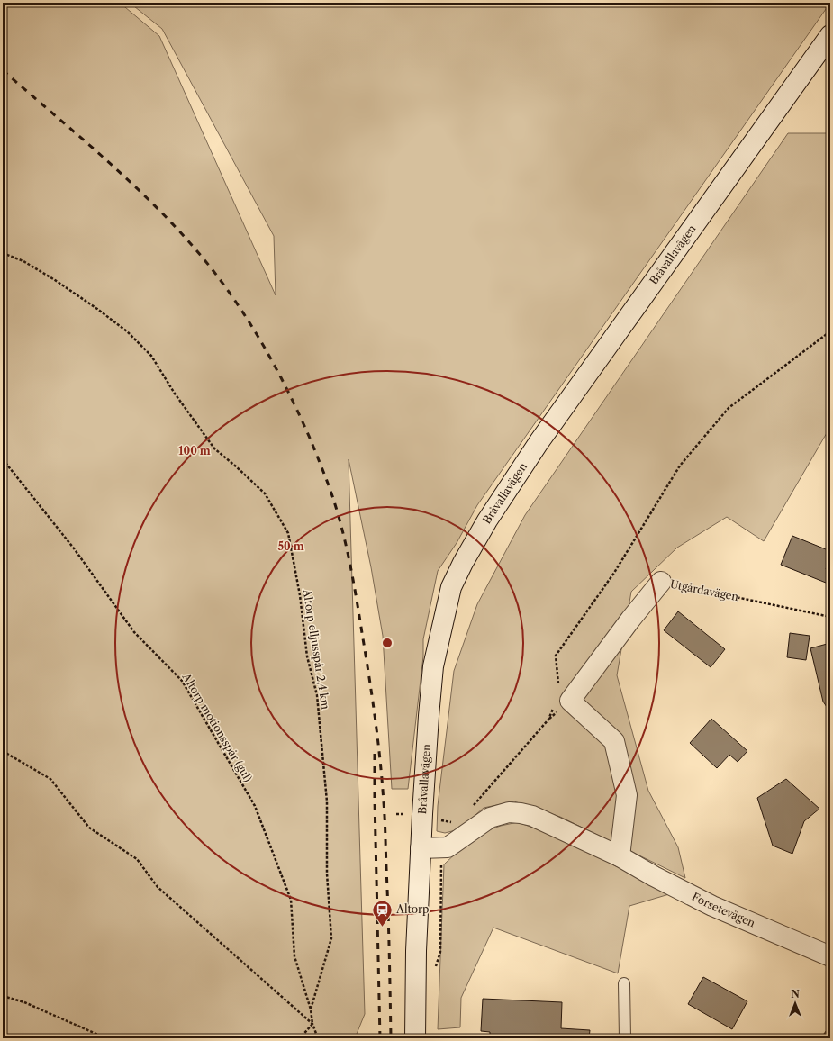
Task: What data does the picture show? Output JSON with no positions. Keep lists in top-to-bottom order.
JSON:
{
  "streets": {
    "street": ["Bråvallavägen", "Utgårdavägen", "Forsetevägen"],
    "path": ["Altorp elljusspår 2,4 km", "Altorp motionsspår (gul)"]
  },
  "crossings": [
    ["Bråvallavägen", "Forsetevägen"],
    ["Altorp elljusspår 2,4 km", "Altorp motionsspår (gul)"]
  ],
  "places": {
    "station": ["Altorp"]
  },
  "north": "top",
  "rings": ["100 m", "50 m"]
}
